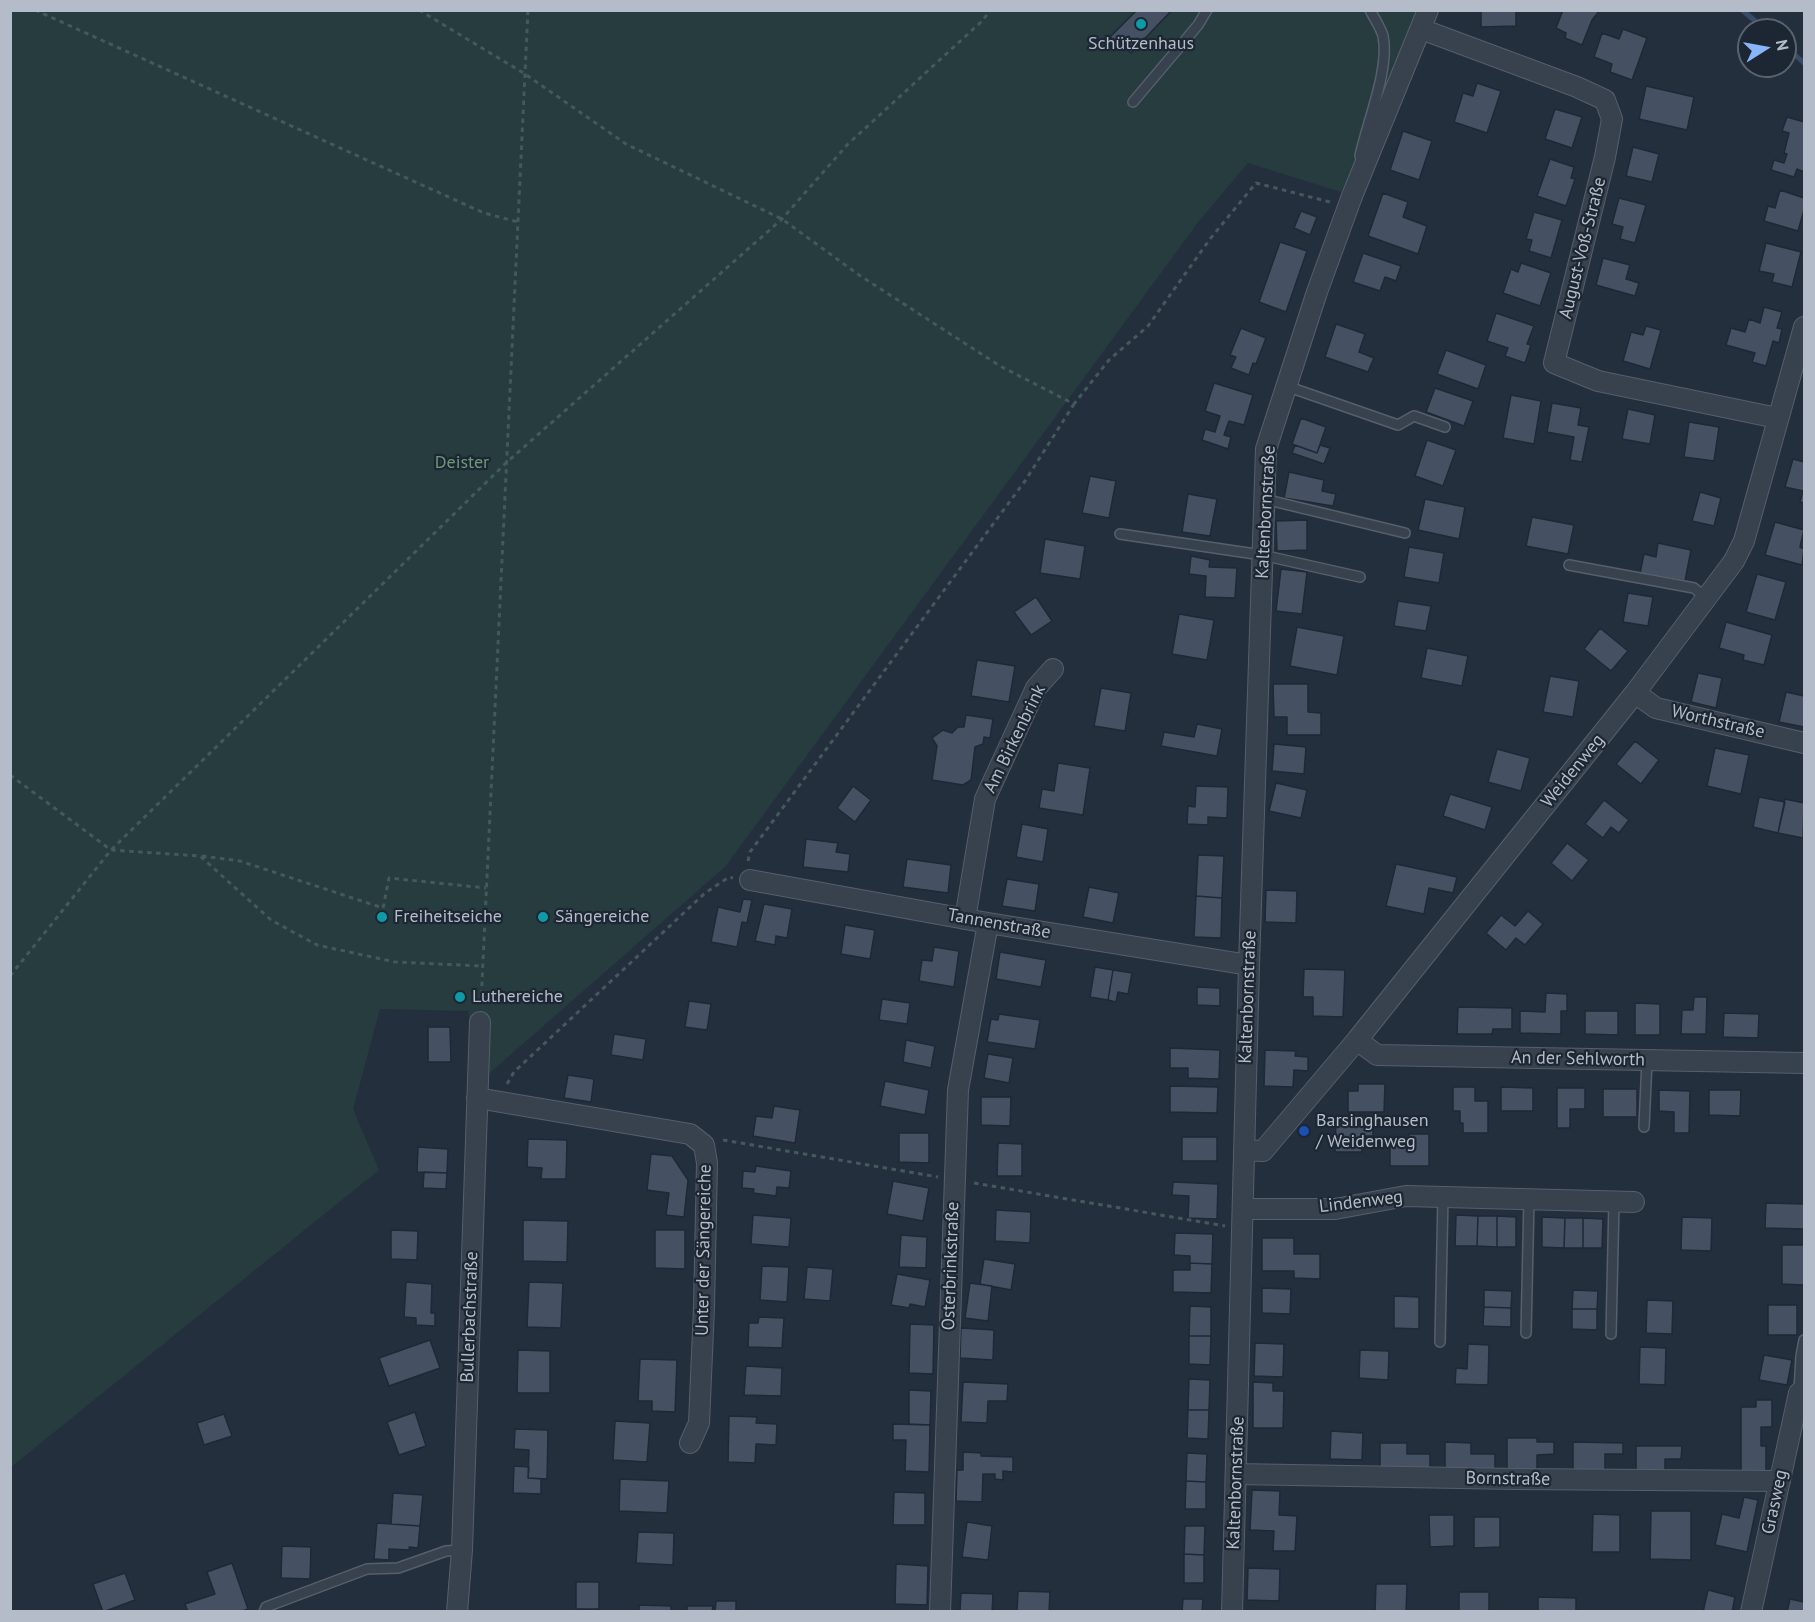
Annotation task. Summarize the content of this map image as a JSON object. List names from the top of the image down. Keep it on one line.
{"streets":{"street":["August-Voß-Straße","Kaltenbornstraße","Worthstraße","Am Birkenbrink","Weidenweg","Tannenstraße","An der Sehlworth","Lindenweg","Unter der Sängereiche","Osterbrinkstraße","Bullerbachstraße","Bornstraße","Grasweg"]},"crossings":[["August-Voß-Straße","Kaltenbornstraße"],["August-Voß-Straße","Weidenweg"],["Kaltenbornstraße","Weidenweg"],["Kaltenbornstraße","Tannenstraße"],["Kaltenbornstraße","Lindenweg"],["Kaltenbornstraße","Bornstraße"],["Worthstraße","Weidenweg"],["Am Birkenbrink","Tannenstraße"],["Weidenweg","An der Sehlworth"],["Tannenstraße","Osterbrinkstraße"],["Unter der Sängereiche","Bullerbachstraße"],["Bornstraße","Grasweg"]],"parks":["Deister"],"places":["Schützenhaus","Freiheitseiche","Sängereiche","Luthereiche","Barsinghausen / Weidenweg"],"north":"right"}
